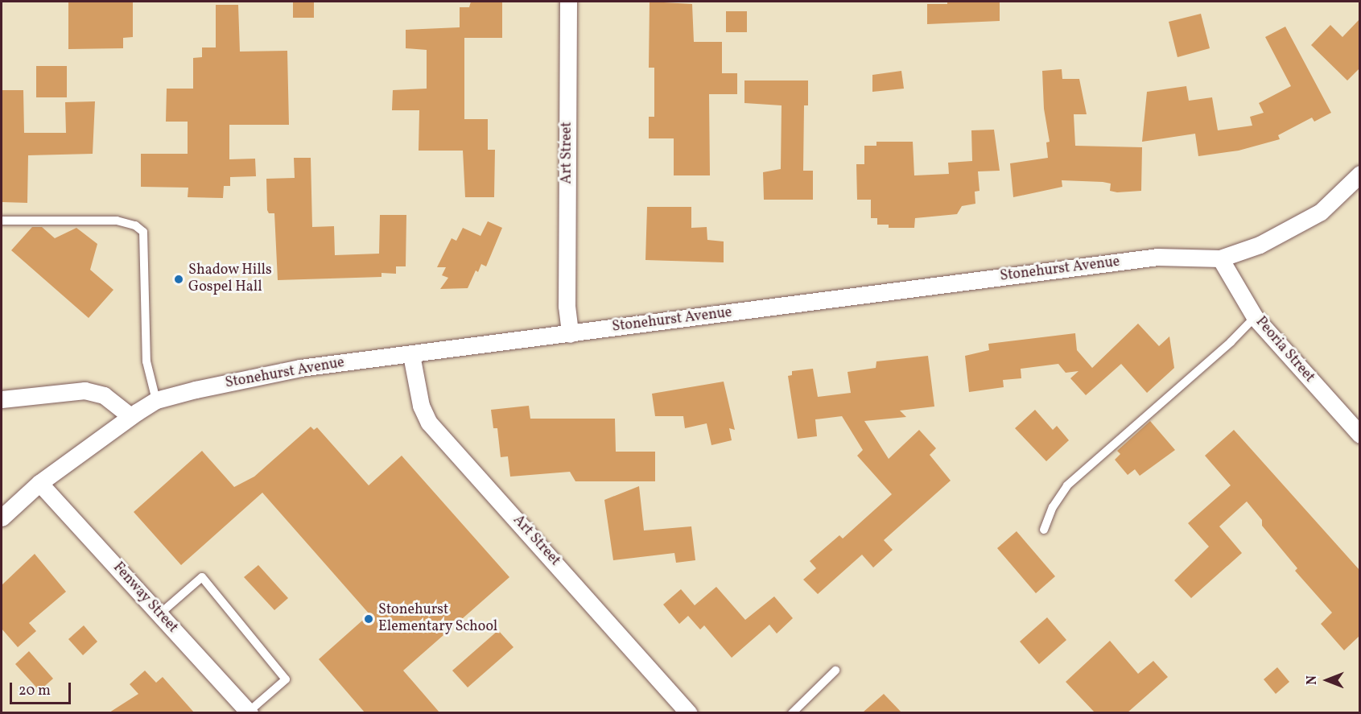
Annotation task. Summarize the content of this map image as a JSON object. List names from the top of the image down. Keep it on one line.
{"streets":{"street":["Art Street","Stonehurst Avenue","Peoria Street","Fenway Street"]},"crossings":[["Art Street","Stonehurst Avenue"],["Stonehurst Avenue","Peoria Street"],["Stonehurst Avenue","Fenway Street"]],"places":["Shadow Hills Gospel Hall","Stonehurst Elementary School"],"scale_bar":"20 m","north":"left"}
